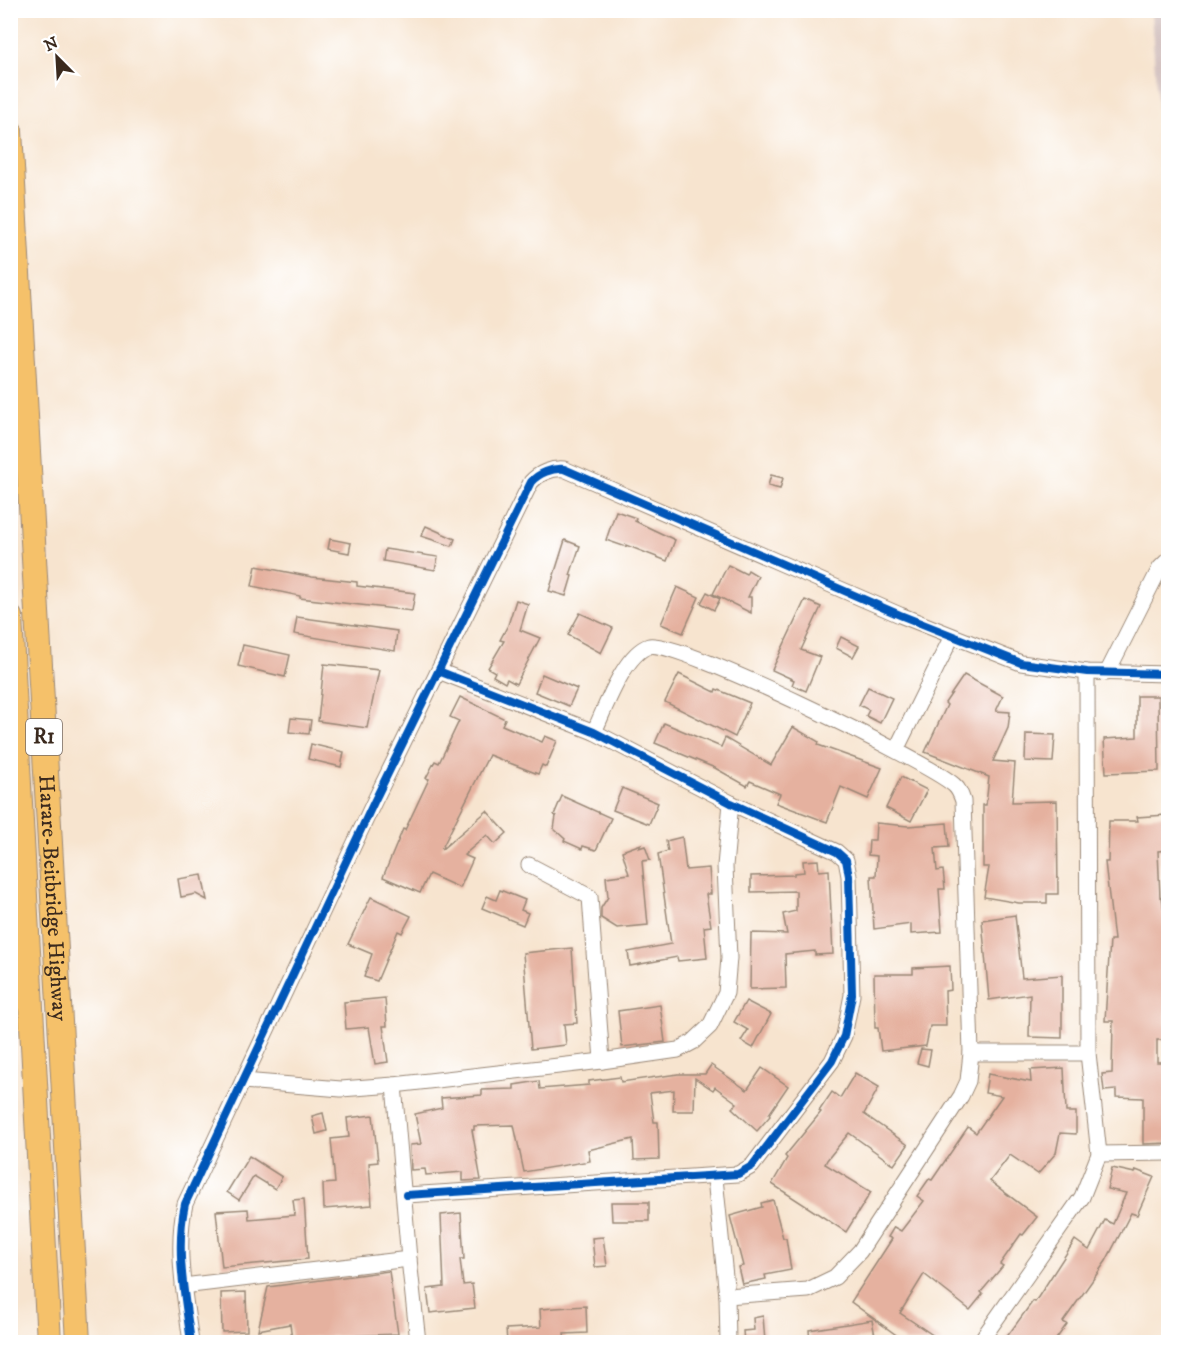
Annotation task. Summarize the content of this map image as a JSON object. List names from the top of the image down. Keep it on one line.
{"streets":{"highway":["R1","Harare-Beitbridge Highway"]},"north":"top left"}
